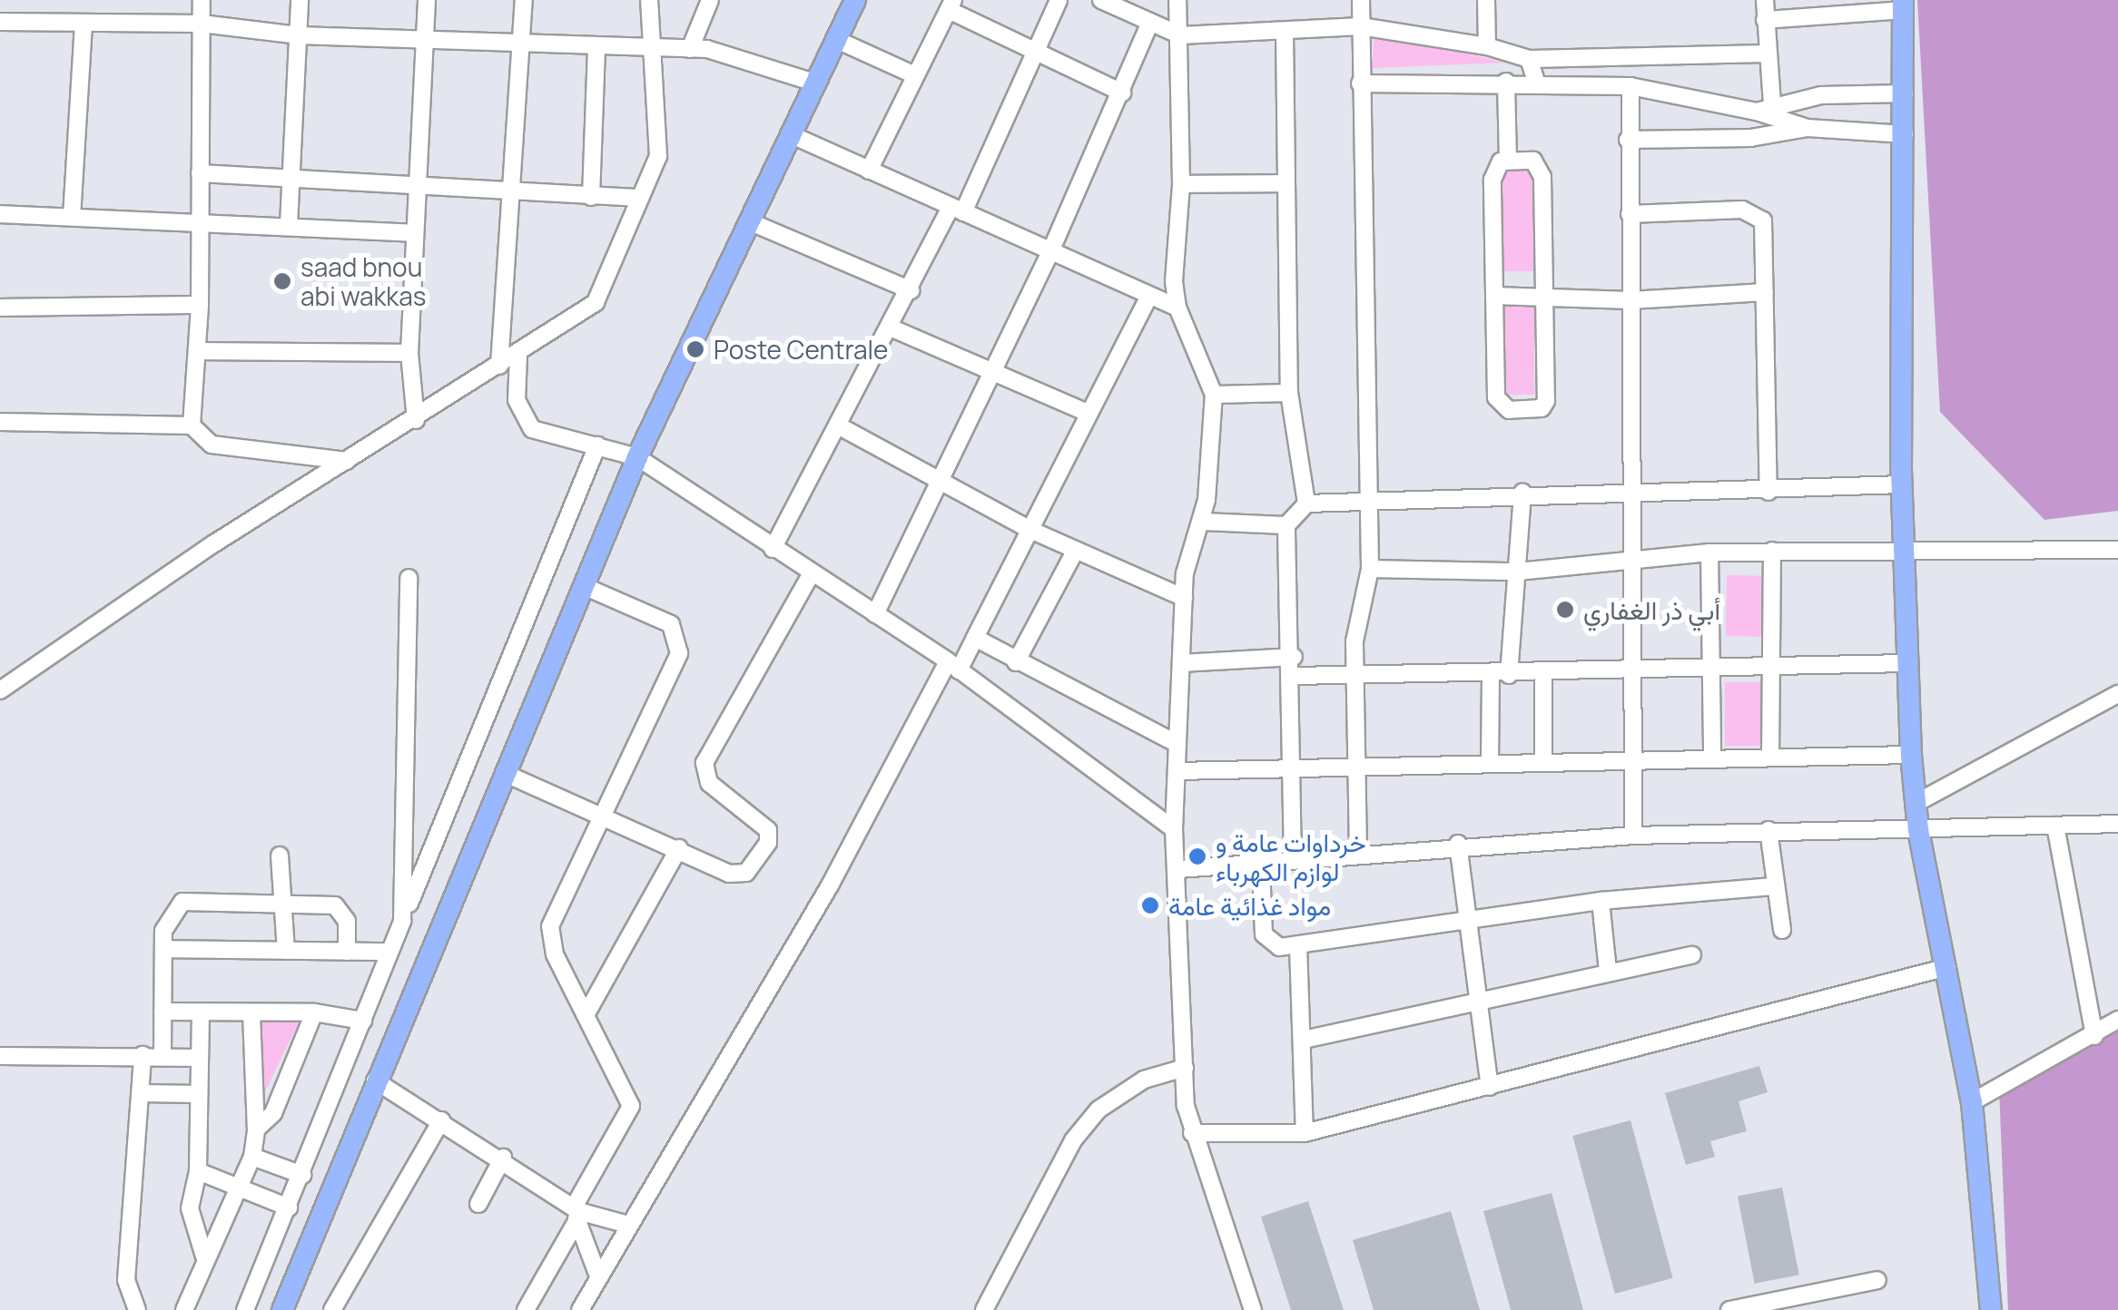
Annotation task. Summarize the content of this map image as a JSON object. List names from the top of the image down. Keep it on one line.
{"places":["saad bnou abi wakkas","Poste Centrale","أبي ذر الغفاري","خرداوات عامة و لوازم الكهرباء","مواد غذائية عامة"]}
